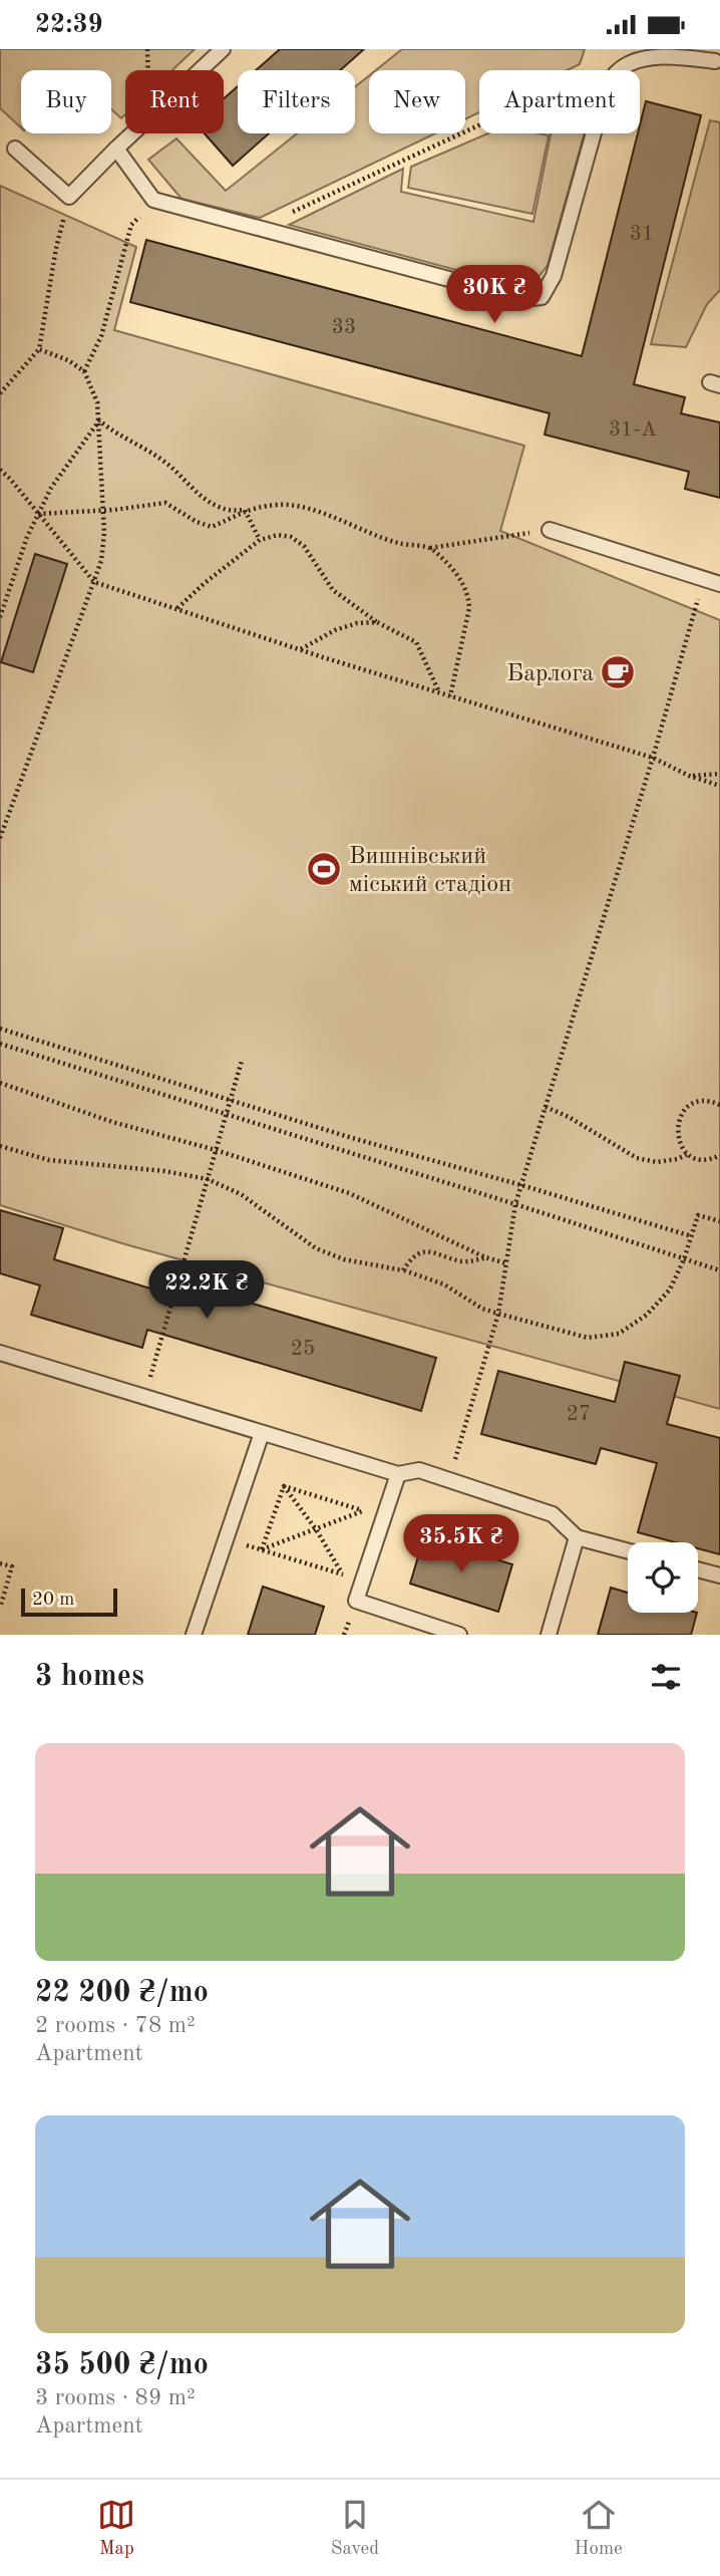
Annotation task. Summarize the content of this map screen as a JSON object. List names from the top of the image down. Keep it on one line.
{"places":{"cafe":["Барлога"],"sports":["Вишнівський міський стадіон"]},"house_numbers":["31","33","31-А","25","27"],"scale_bar":"20 m","page":{"status":"22:39","chip":["Buy","Rent","Filters","New","Apartment"],"price":["30K ₴","22.2K ₴","35.5K ₴"],"scale":"20 m","heading":"3 homes","list":[{"name":"22 200 ₴/mo","note":"2 rooms · 78 m² · Apartment"},{"name":"35 500 ₴/mo","note":"3 rooms · 89 m² · Apartment"}],"tabs":["Map","Saved","Home"]}}
